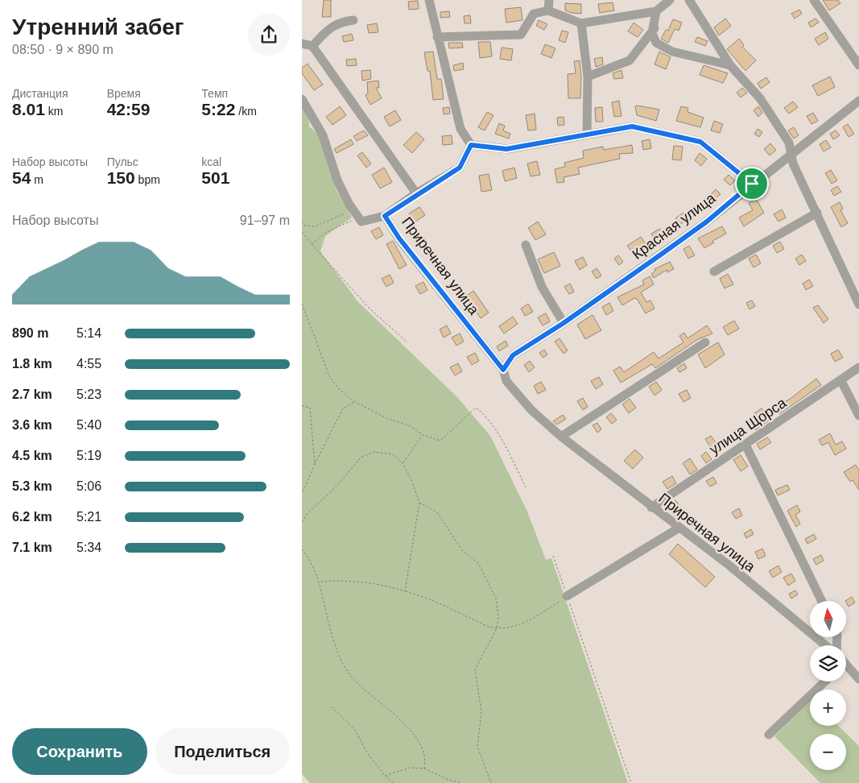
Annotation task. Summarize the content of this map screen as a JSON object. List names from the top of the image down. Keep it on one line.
{"streets":{"street":["Красная улица","Приречная улица","улица Щорса"]},"crossings":[["Красная улица","Приречная улица"],["Приречная улица","улица Щорса"]],"north":"top","page":{"heading":["Утренний забег","08:50 · 9 × 890 m"],"stats":[["Дистанция","8.01 km"],["Время","42:59"],["Темп","5:22 /km"],["Набор высоты","54 m"],["Пульс","150 bpm"],["kcal","501"]],"chart":["Набор высоты","91–97 m"],"list":[{"name":"890 m","note":"5:14"},{"name":"1.8 km","note":"4:55"},{"name":"2.7 km","note":"5:23"},{"name":"3.6 km","note":"5:40"},{"name":"4.5 km","note":"5:19"},{"name":"5.3 km","note":"5:06"},{"name":"6.2 km","note":"5:21"},{"name":"7.1 km","note":"5:34"}],"map_buttons":["+","−"],"buttons":["Сохранить","Поделиться"]}}
